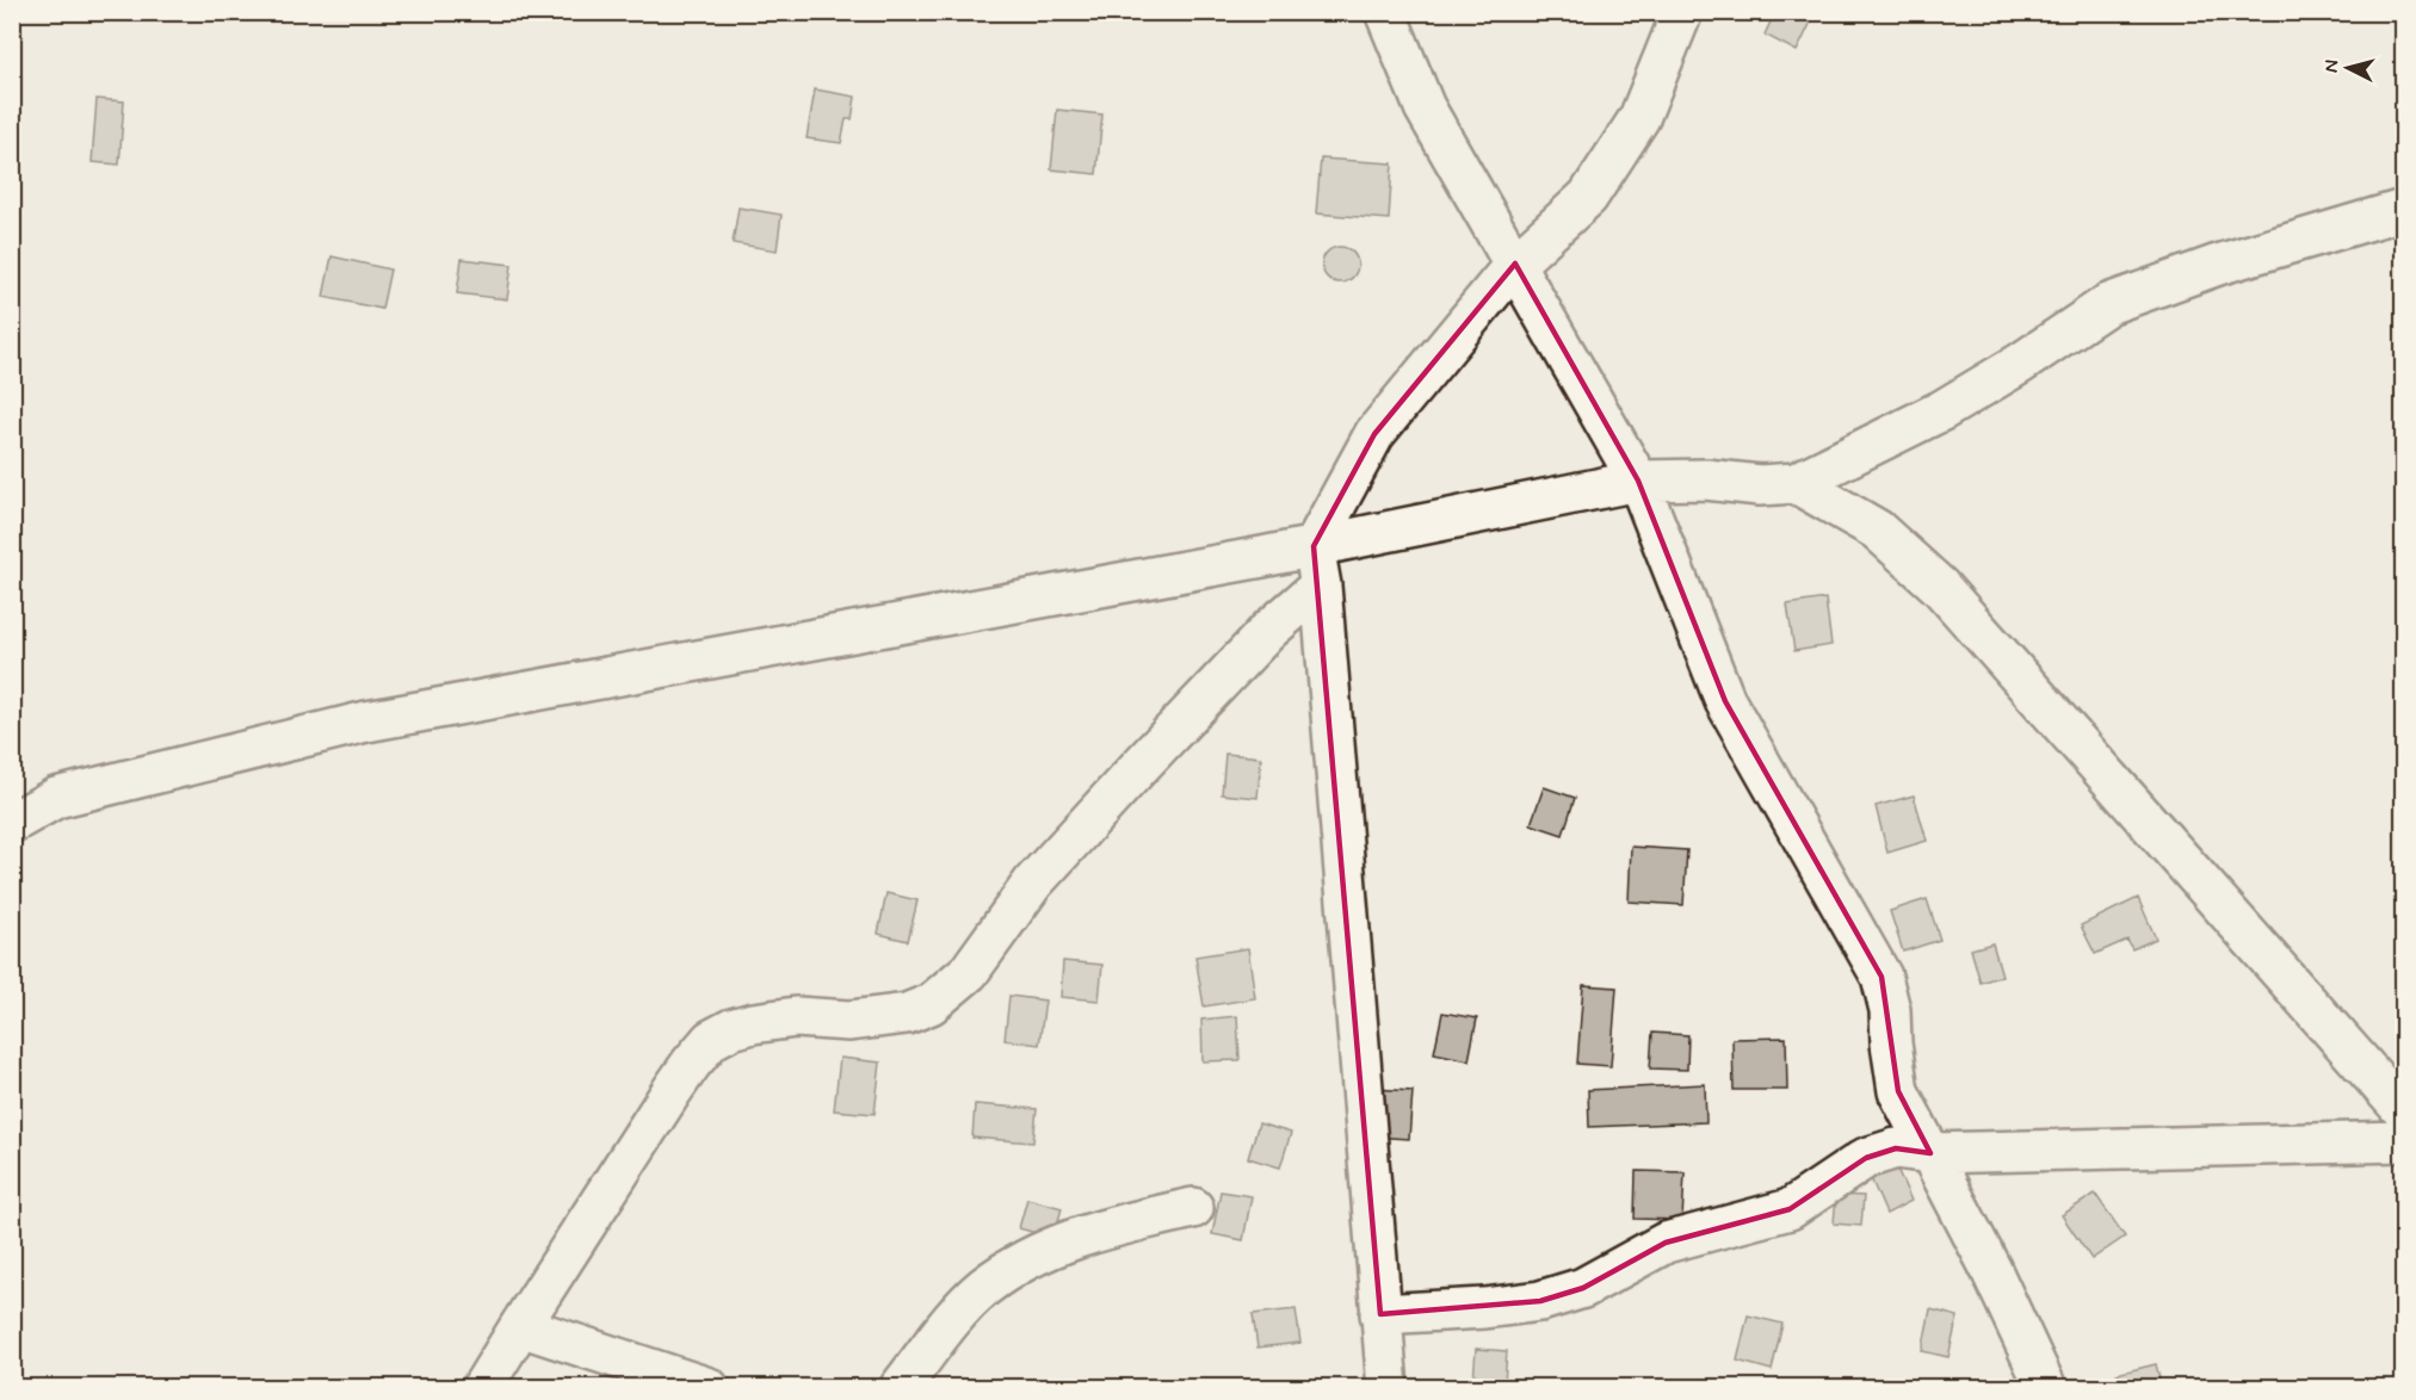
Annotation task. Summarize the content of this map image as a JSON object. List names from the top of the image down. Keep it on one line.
{"north":"left"}
